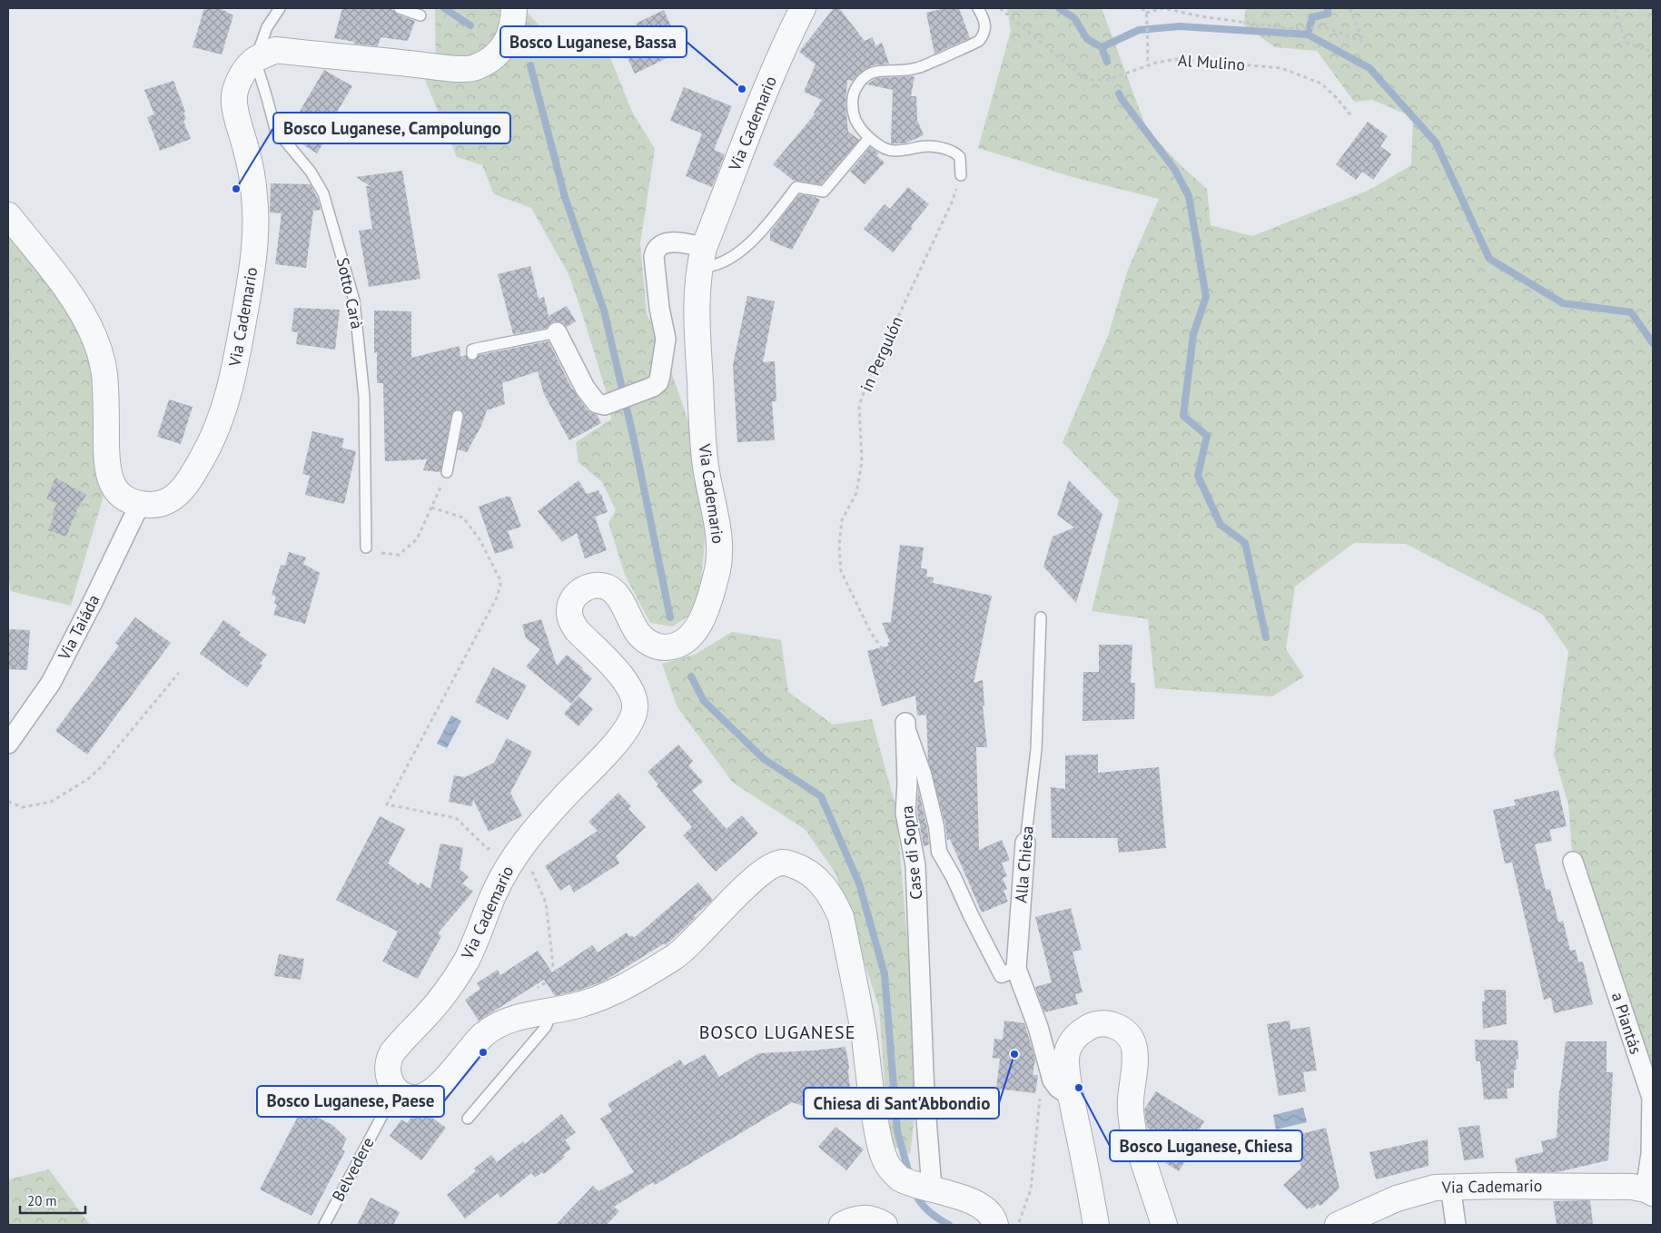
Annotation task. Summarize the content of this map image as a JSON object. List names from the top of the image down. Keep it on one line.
{"streets":{"street":["Via Cademario","Via Taiáda","Case di Sopra","Alla Chiesa","a Piantás"],"lane":["Sotto Carà","Belvedere"],"path":["Al Mulino","in Pergulón"]},"crossings":[["Via Cademario","Sotto Carà"],["Via Cademario","Via Taiáda"],["Via Cademario","a Piantás"],["Via Cademario","Belvedere"],["Case di Sopra","Alla Chiesa"]],"districts":["BOSCO LUGANESE"],"places":["Bosco Luganese, Bassa","Bosco Luganese, Campolungo","Bosco Luganese, Paese","Chiesa di Sant'Abbondio","Bosco Luganese, Chiesa"],"scale_bar":"20 m"}
